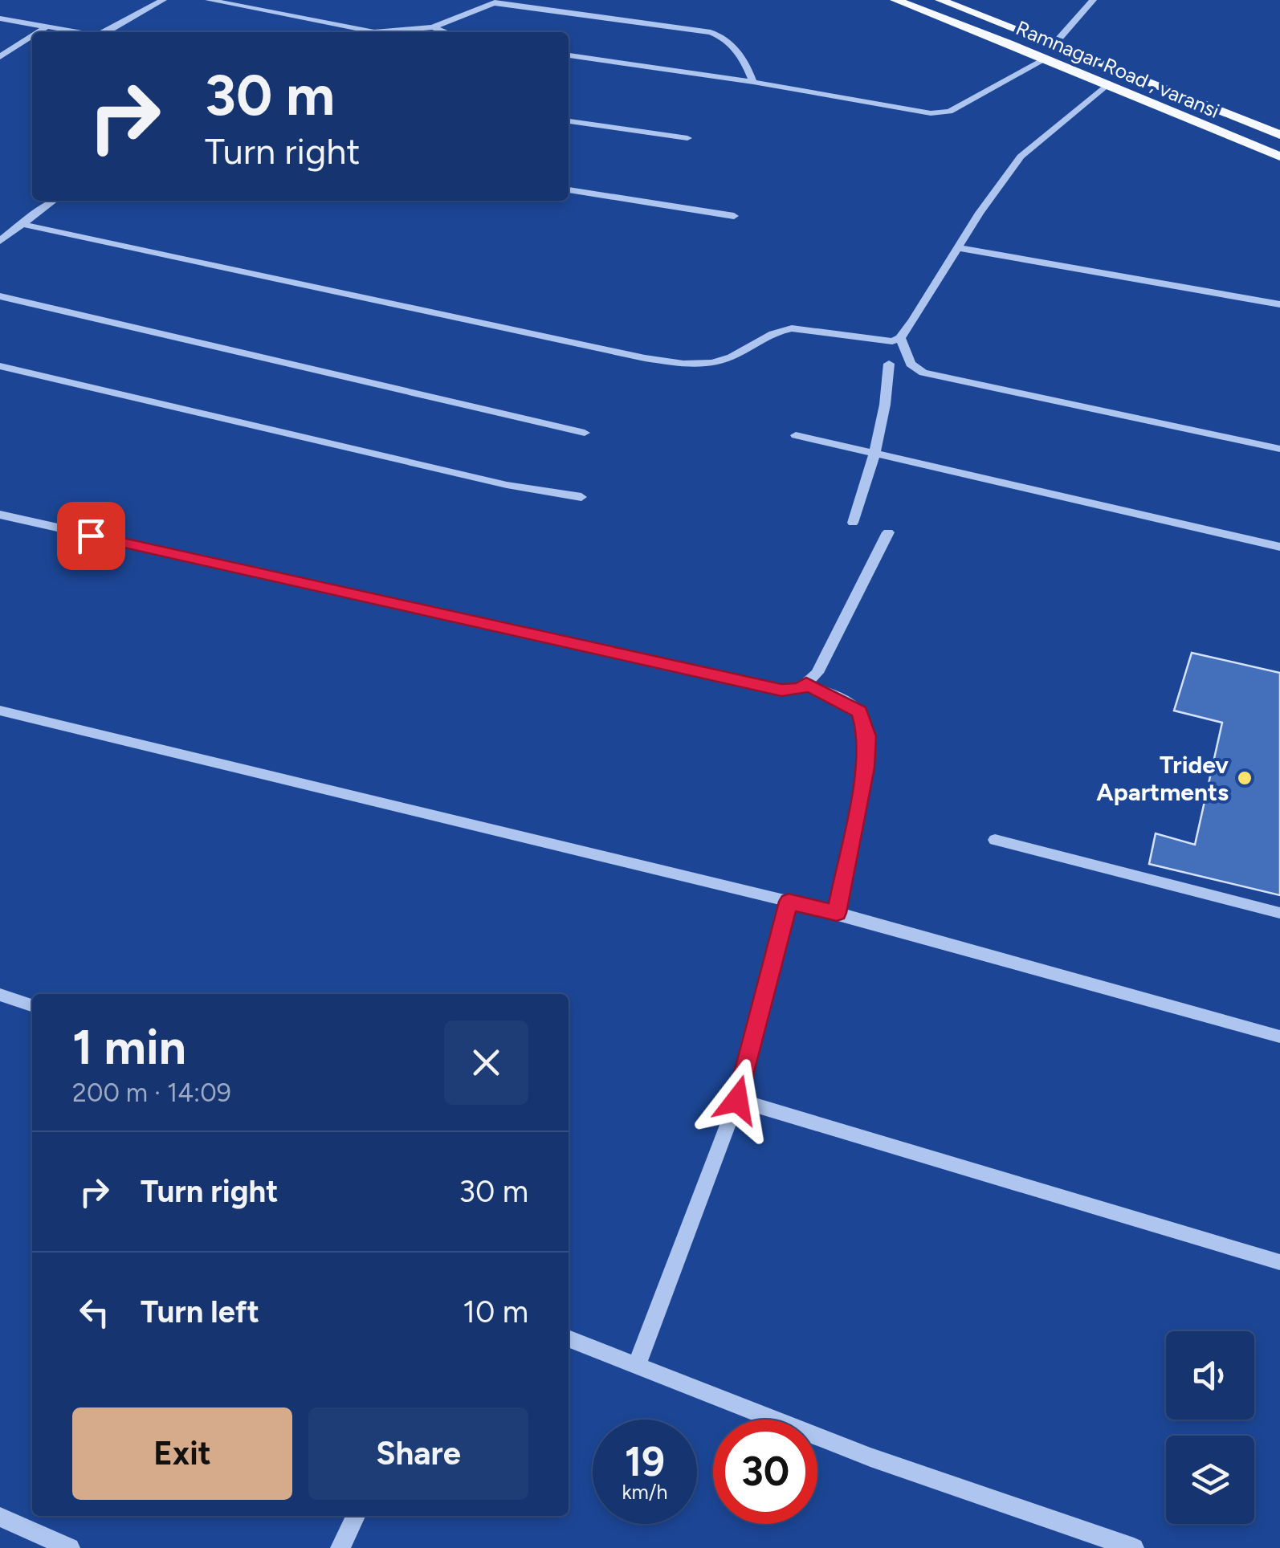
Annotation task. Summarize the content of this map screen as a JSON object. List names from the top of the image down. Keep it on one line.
{"streets":{"main road":["Ramnagar Road , varansi"]},"places":["Tridev Apartments"],"page":{"turn":["30 m","Turn right"],"heading":["1 min","200 m · 14:09"],"list":[{"name":"Turn right","value":"30 m"},{"name":"Turn left","value":"10 m"}],"buttons":["Exit","Share"],"speed":"19 km/h","limit":"30"}}
